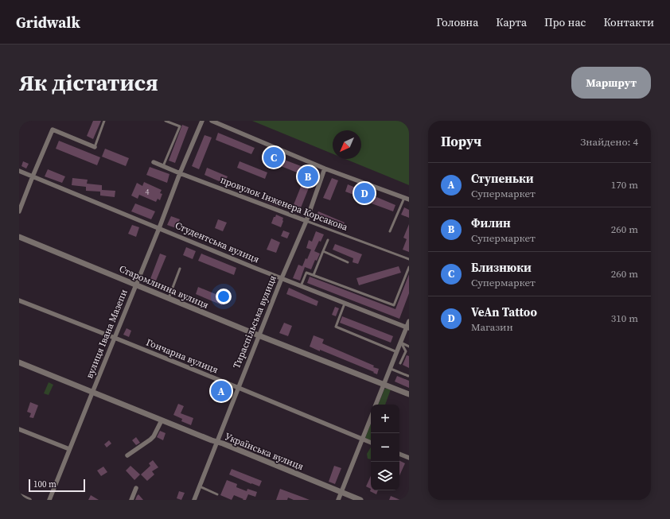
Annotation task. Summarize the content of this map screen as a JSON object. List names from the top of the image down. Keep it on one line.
{"streets":{"street":["провулок Інженера Корсакова","Студентська вулиця","Старомлинна вулиця","Тираспільська вулиця","вулиця Івана Мазепи","Гончарна вулиця","Українська вулиця"]},"crossings":[["провулок Інженера Корсакова","Тираспільська вулиця"],["провулок Інженера Корсакова","вулиця Івана Мазепи"],["Студентська вулиця","Тираспільська вулиця"],["Студентська вулиця","вулиця Івана Мазепи"],["Старомлинна вулиця","Тираспільська вулиця"],["Старомлинна вулиця","вулиця Івана Мазепи"],["Тираспільська вулиця","Гончарна вулиця"],["Тираспільська вулиця","Українська вулиця"],["вулиця Івана Мазепи","Гончарна вулиця"],["вулиця Івана Мазепи","Українська вулиця"]],"house_numbers":["4"],"scale_bar":"100 m","north":"bottom left","page":{"header":"Gridwalk","nav":["Головна","Карта","Про нас","Контакти"],"buttons":"Маршрут","title":"Як дістатися","heading":["Поруч","Знайдено: 4"],"pins":["C","B","D","A"],"list":[{"mark":"A","name":"Ступеньки","note":"Супермаркет","value":"170 m"},{"mark":"B","name":"Филин","note":"Супермаркет","value":"260 m"},{"mark":"C","name":"Близнюки","note":"Супермаркет","value":"260 m"},{"mark":"D","name":"VeAn Tattoo","note":"Магазин","value":"310 m"}],"map_buttons":["+","−"],"scale":"100 m"}}
